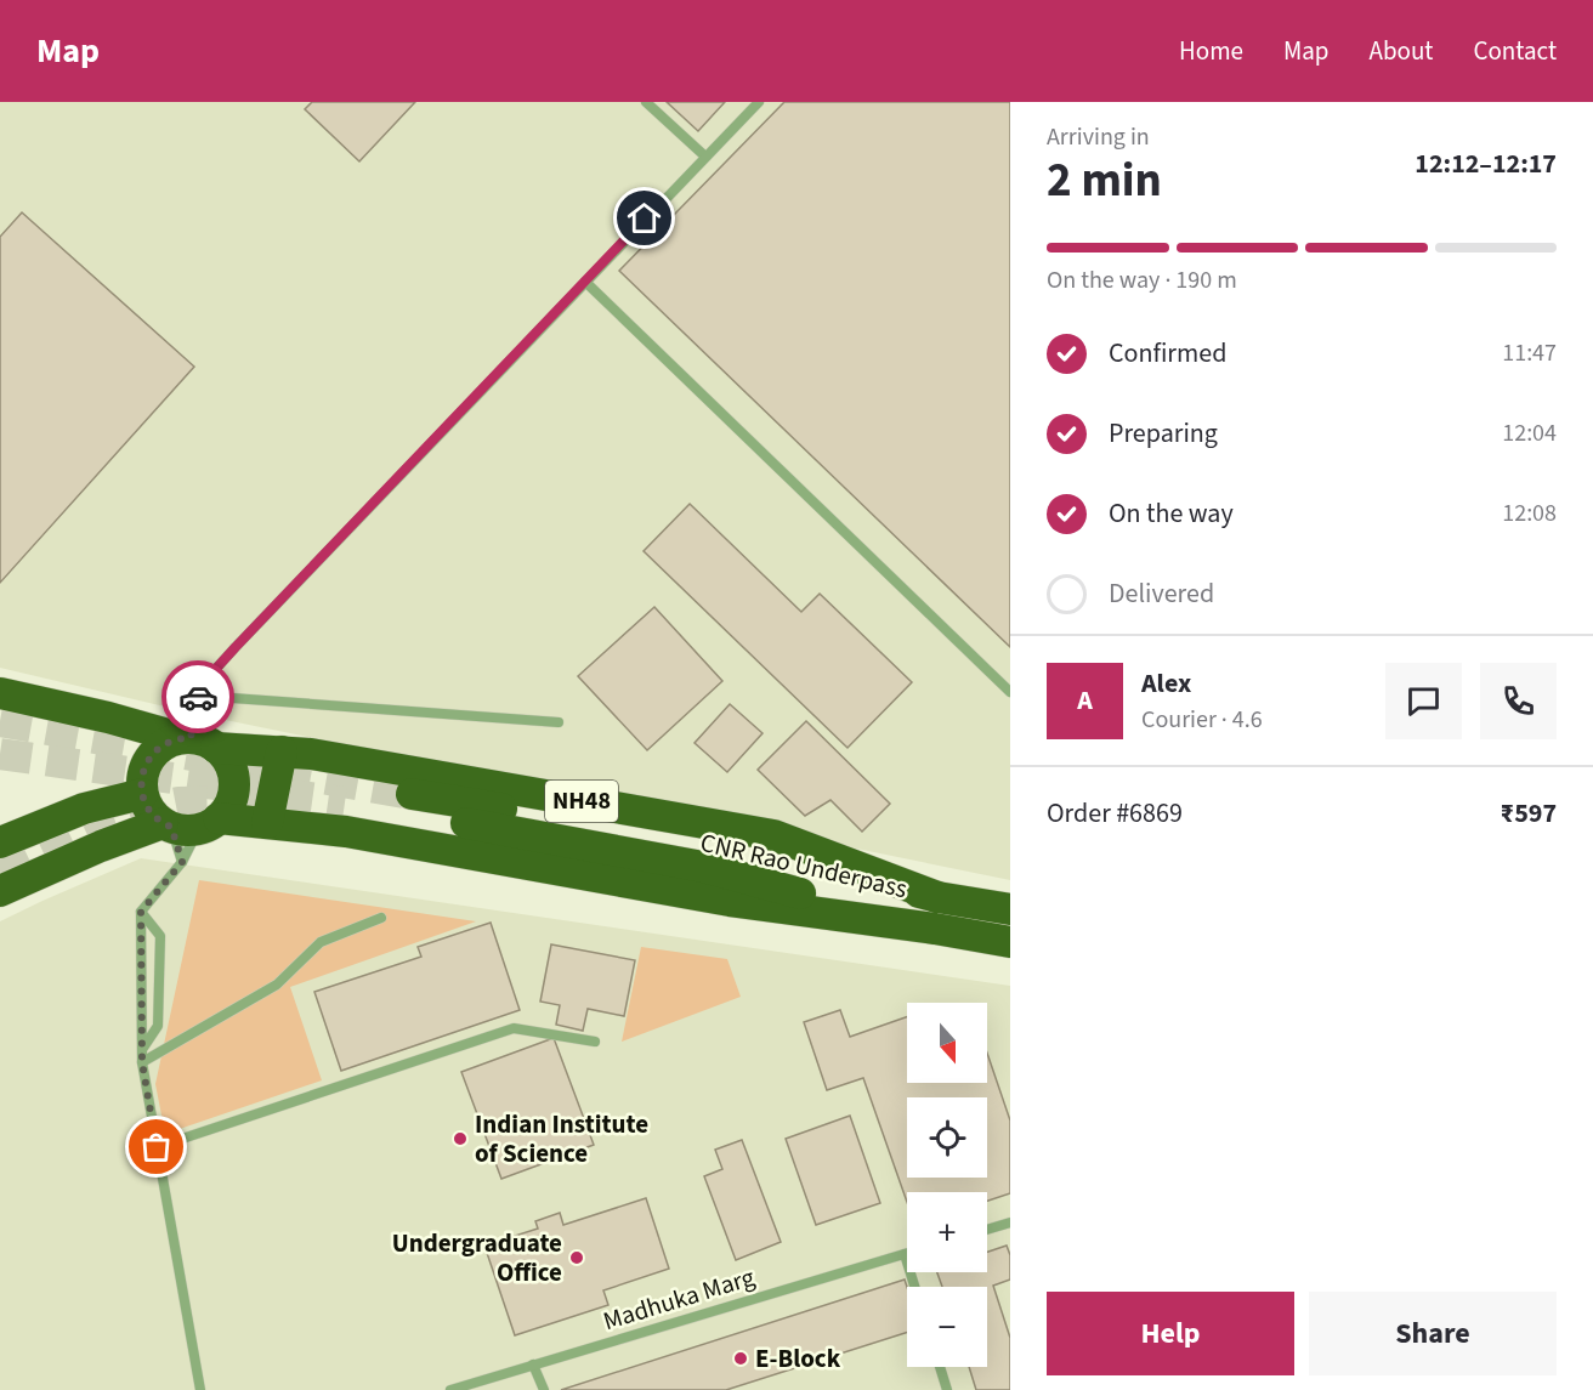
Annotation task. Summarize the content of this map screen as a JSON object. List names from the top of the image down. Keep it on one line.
{"streets":{"highway":["NH48","CNR Rao Underpass"],"lane":["Madhuka Marg"]},"crossings":[["NH48","CNR Rao Underpass"]],"places":["Indian Institute of Science","Undergraduate Office","E-Block"],"north":"bottom","page":{"header":"Map","nav":["Home","Map","About","Contact"],"heading":["2 min","Arriving in","12:12–12:17"],"panel":["Alex","Courier · 4.6","Order #6869","₹597"],"bar":"On the way · 190 m","list":[["Confirmed","11:47"],["Preparing","12:04"],["On the way","12:08"],"Delivered"],"round":"A","map_buttons":["+","−"],"buttons":["Help","Share"]}}
